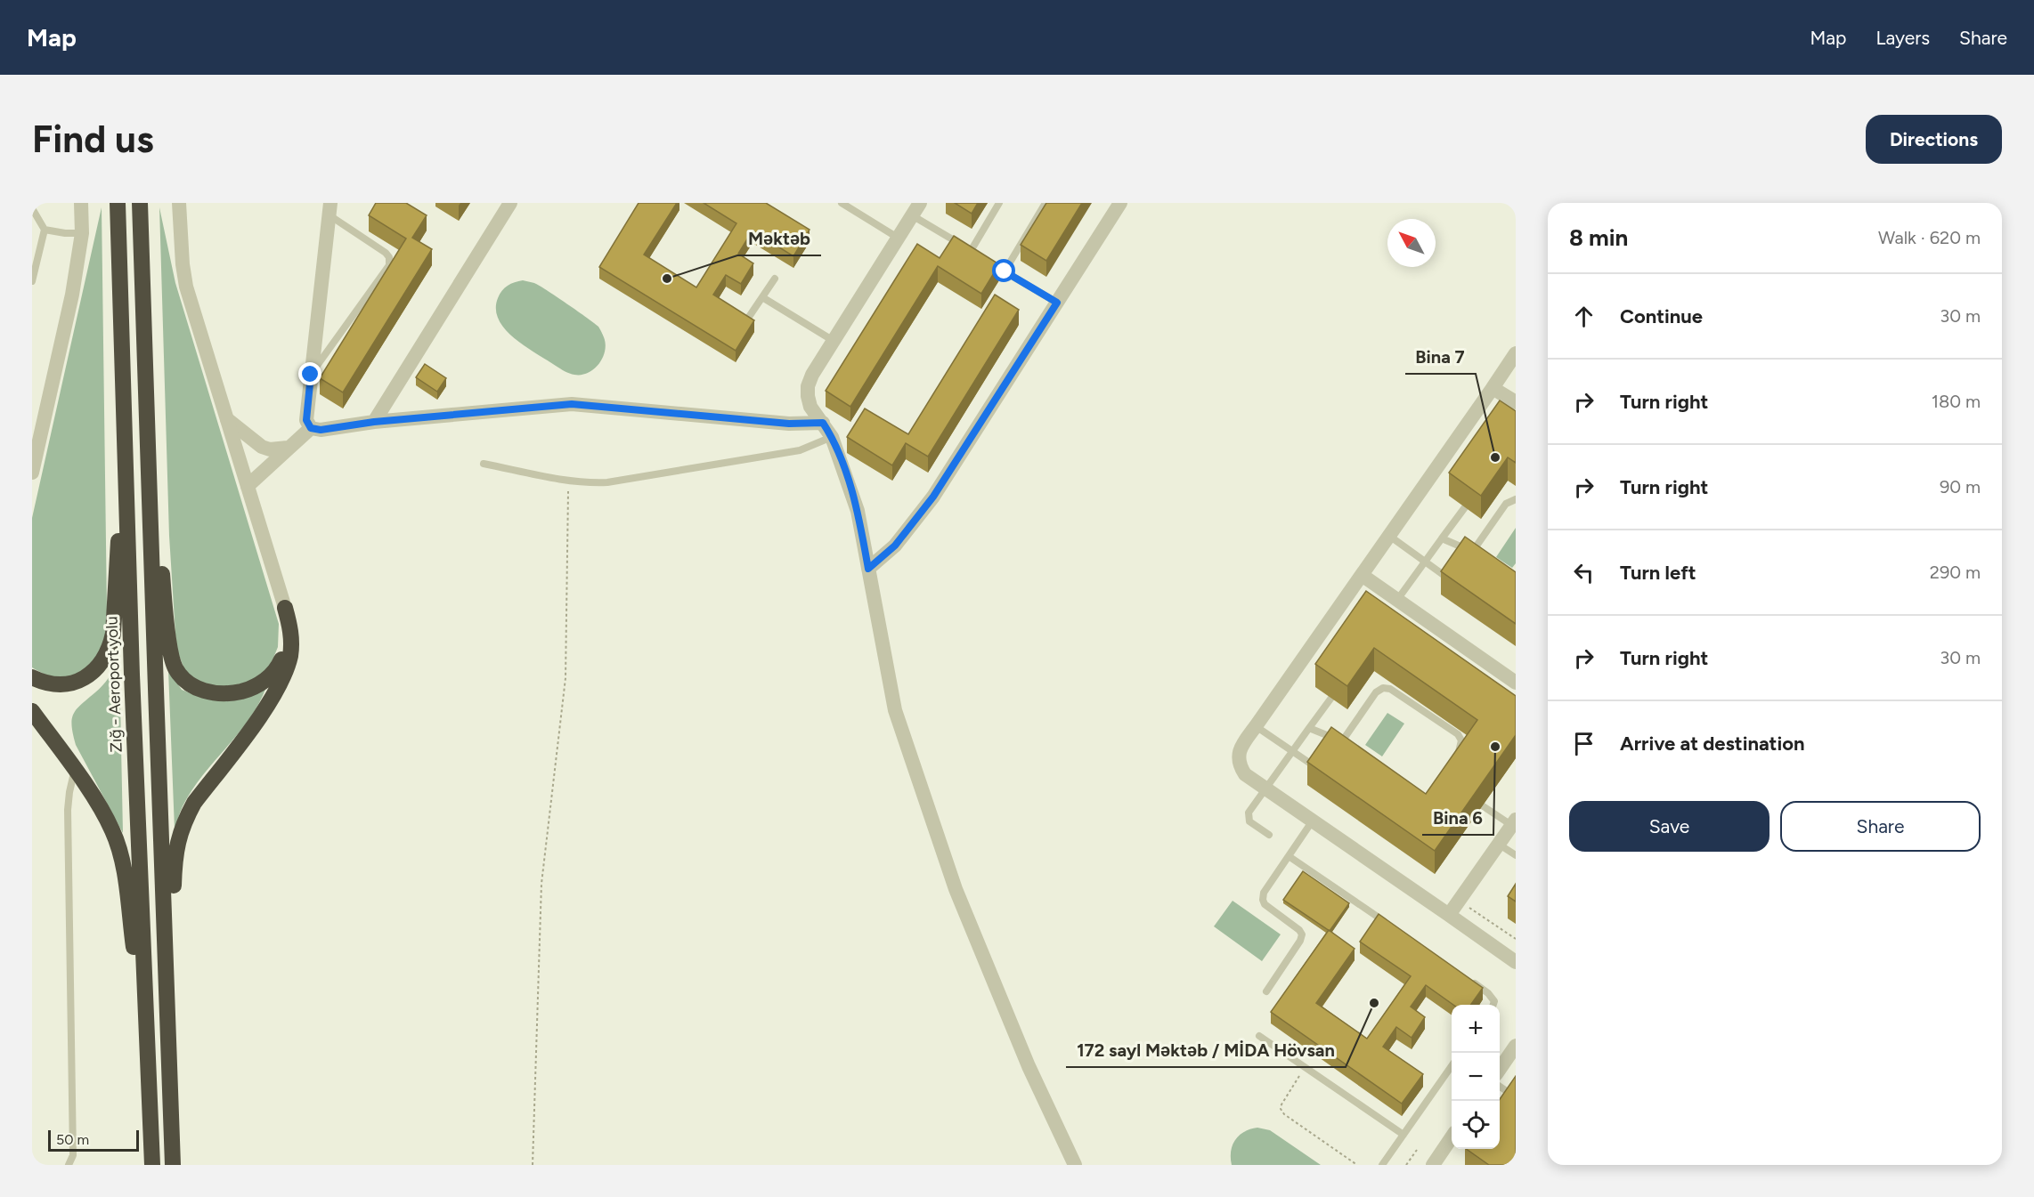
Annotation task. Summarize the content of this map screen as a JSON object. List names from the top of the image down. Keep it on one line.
{"streets":{"highway":["Zığ - Aeroport yolu"]},"places":["Məktəb","Bina 7","Bina 6","172 sayl Məktəb / MİDA Hövsan"],"scale_bar":"50 m","north":"top left","page":{"header":"Map","nav":["Map","Layers","Share"],"buttons":["Directions",["Save","Share"]],"title":"Find us","heading":["8 min","Walk · 620 m"],"list":[["Continue","30 m"],["Turn right","180 m"],["Turn right","90 m"],["Turn left","290 m"],["Turn right","30 m"],"Arrive at destination"],"map_buttons":["+","−"],"scale":"50 m"}}
